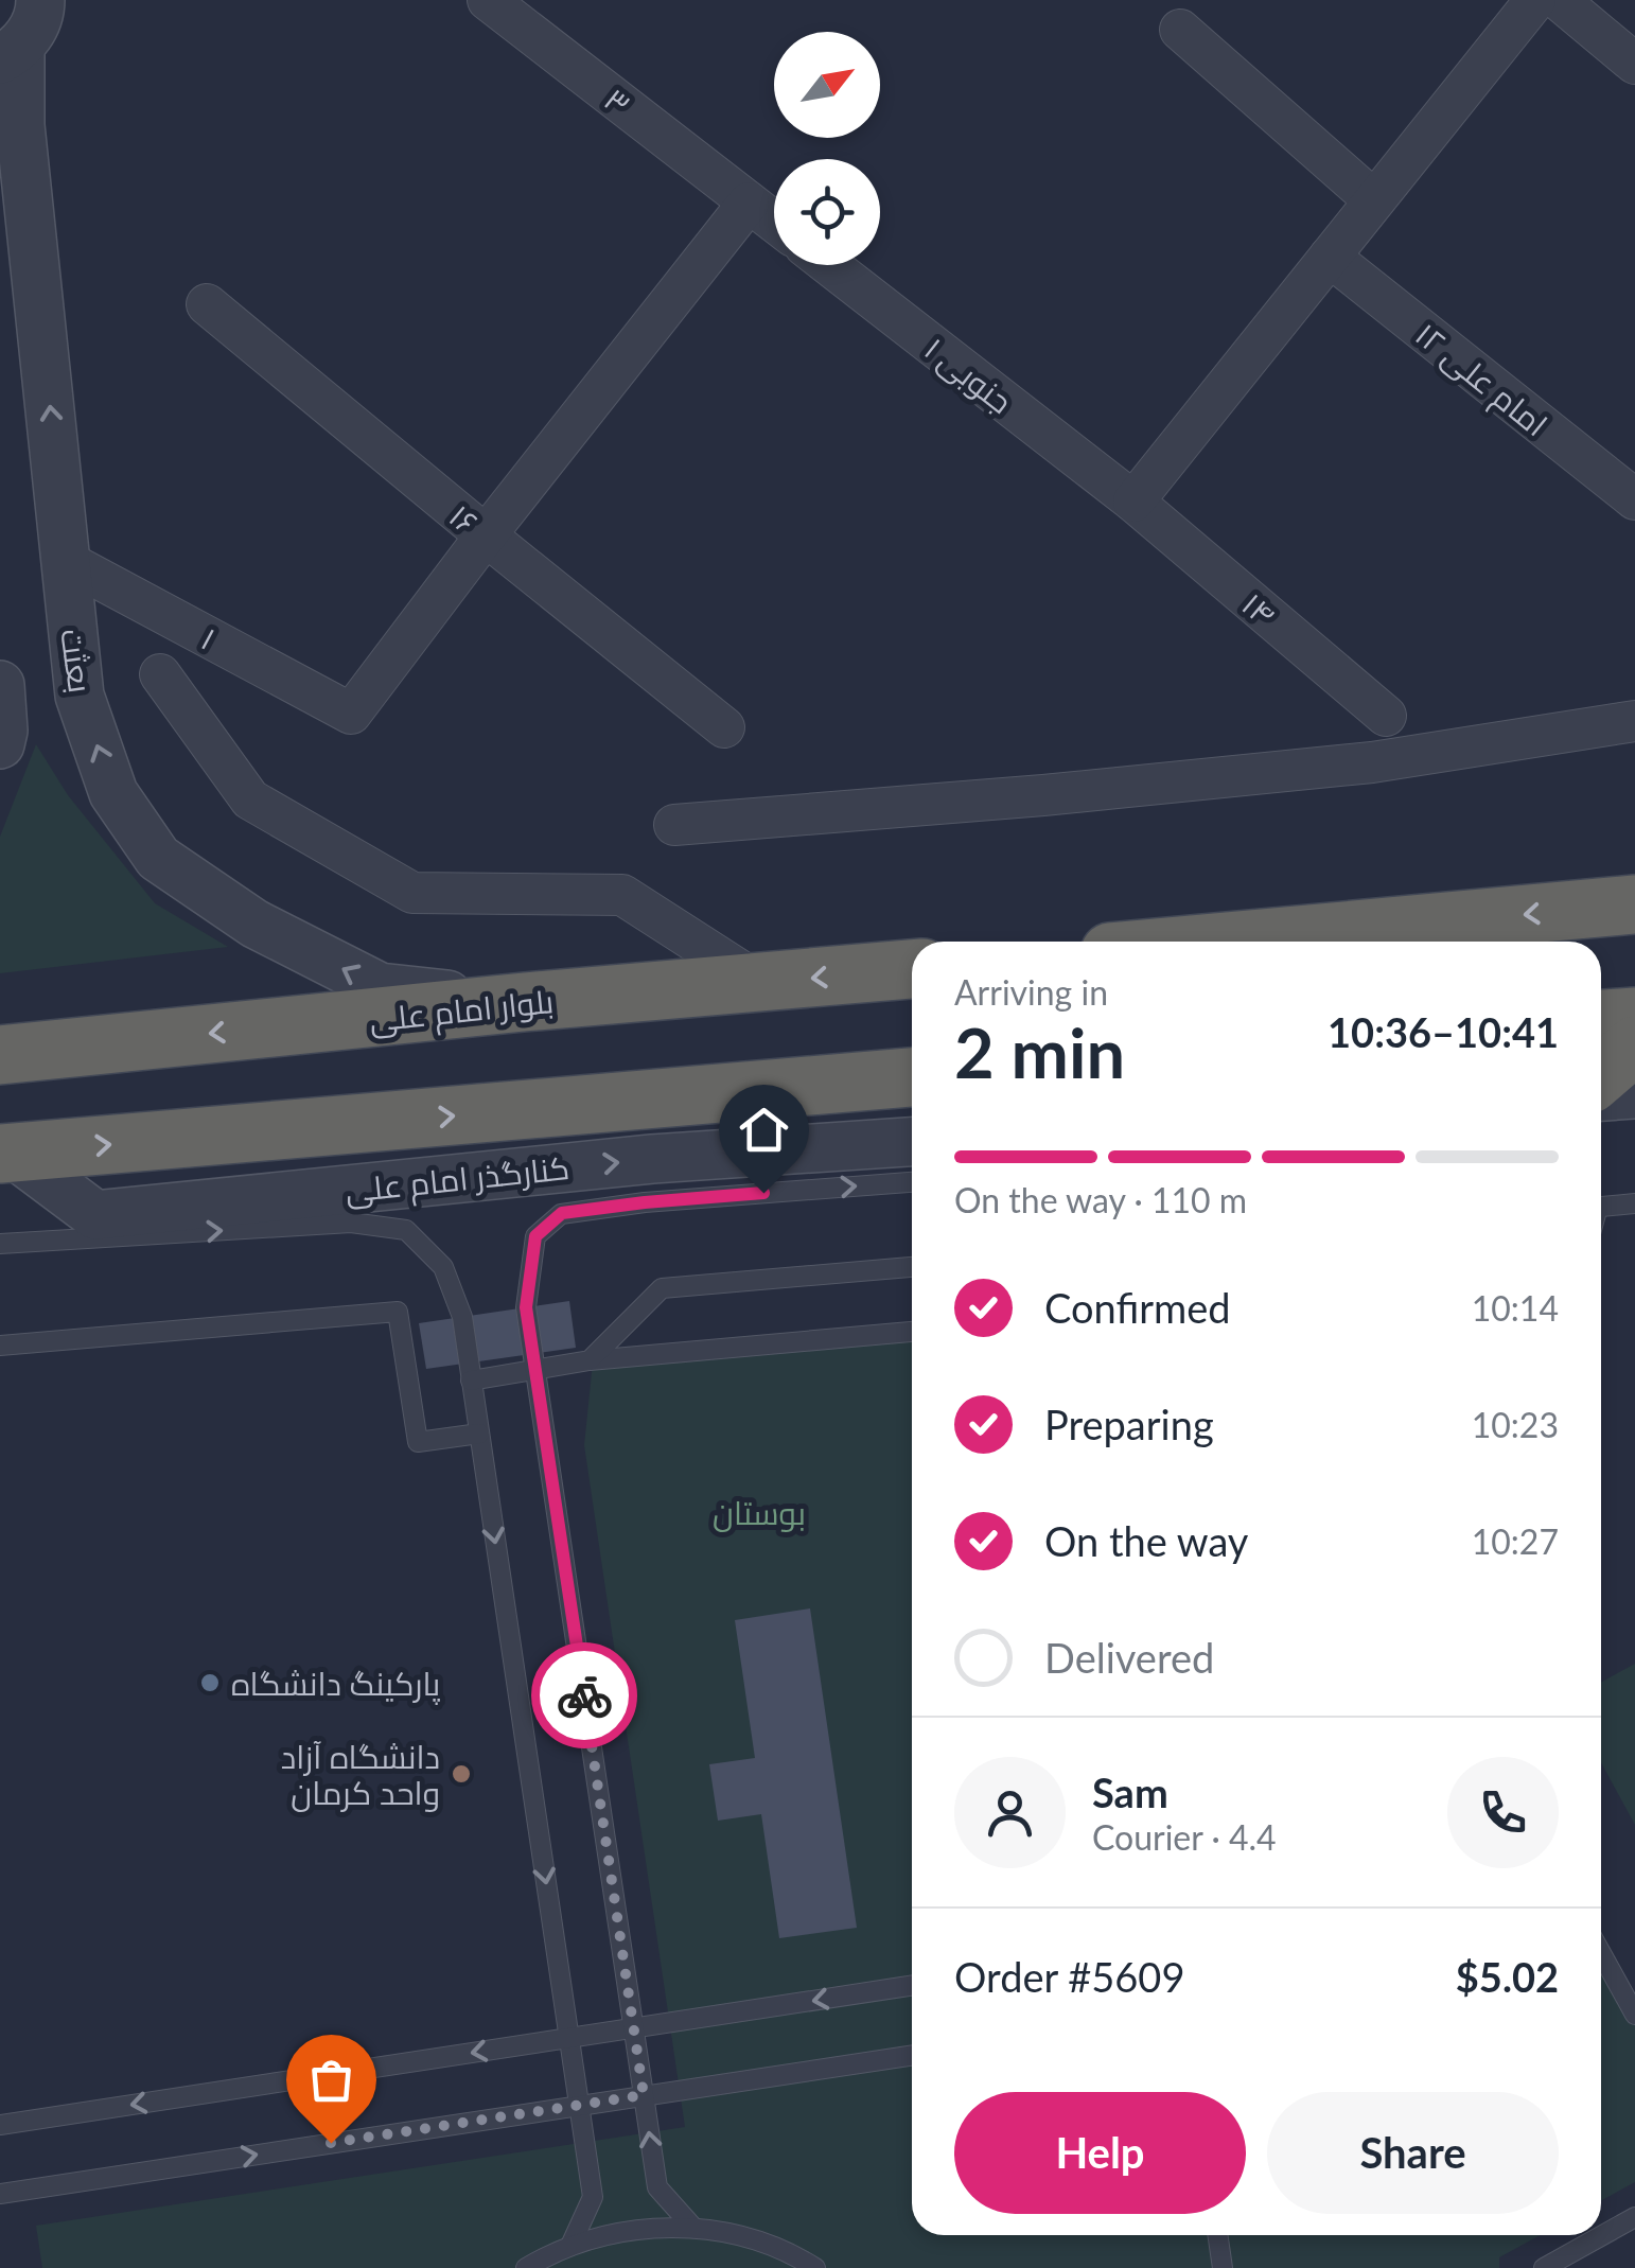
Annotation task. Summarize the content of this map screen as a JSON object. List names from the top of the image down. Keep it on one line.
{"streets":{"highway":["بلوار امام علی"],"street":["۳","۱ جنوبی","امام علی ۱۲","۱۶","۱۴","۱","بعثت","کنارگذر امام علی"]},"crossings":[["۱ جنوبی","۱۴"],["۱۶","۱"],["۱","بعثت"],["بعثت","بلوار امام علی"]],"one_way":["بعثت","کنارگذر امام علی"],"parks":["بوستان"],"places":["پارکینگ دانشگاه","دانشگاه آزاد واحد کرمان"],"north":"top right","page":{"heading":["2 min","Arriving in","10:36–10:41"],"panel":["Sam","Courier · 4.4","Order #5609","$5.02"],"bar":"On the way · 110 m","list":[["Confirmed","10:14"],["Preparing","10:23"],["On the way","10:27"],"Delivered"],"buttons":["Help","Share"]}}
